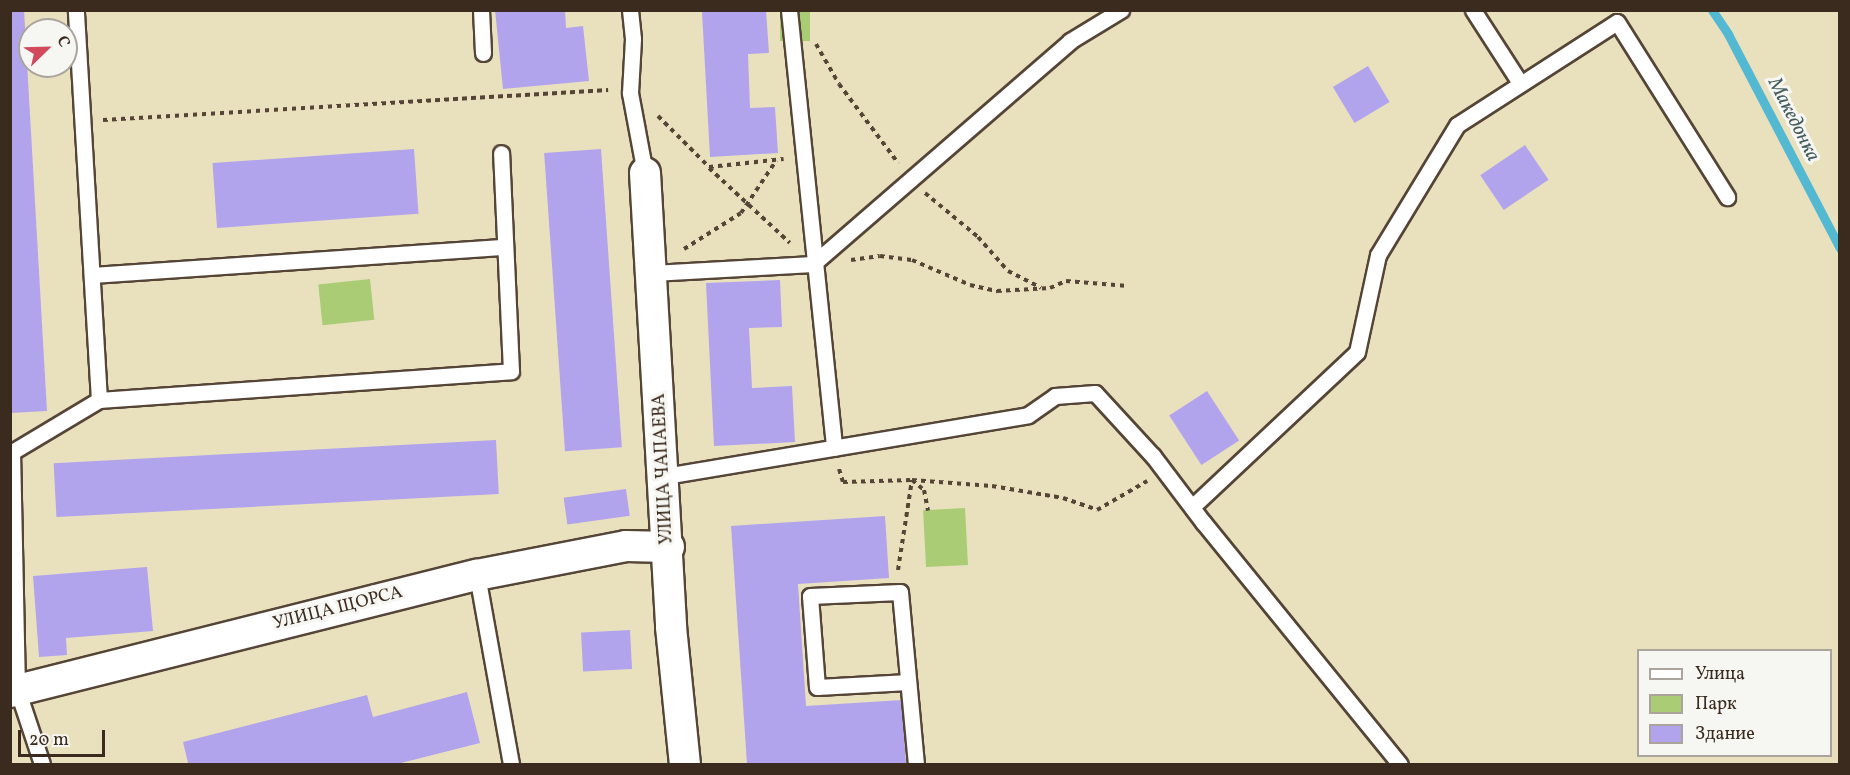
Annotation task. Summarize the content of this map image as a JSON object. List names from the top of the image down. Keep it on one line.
{"streets":{"street":["УЛИЦА ЧАПАЕВА","УЛИЦА ЩОРСА"]},"crossings":[["УЛИЦА ЧАПАЕВА","УЛИЦА ЩОРСА"]],"water":["Македонка"],"legend":["Улица","Парк","Здание"],"scale_bar":"20 m","north":"top right"}
